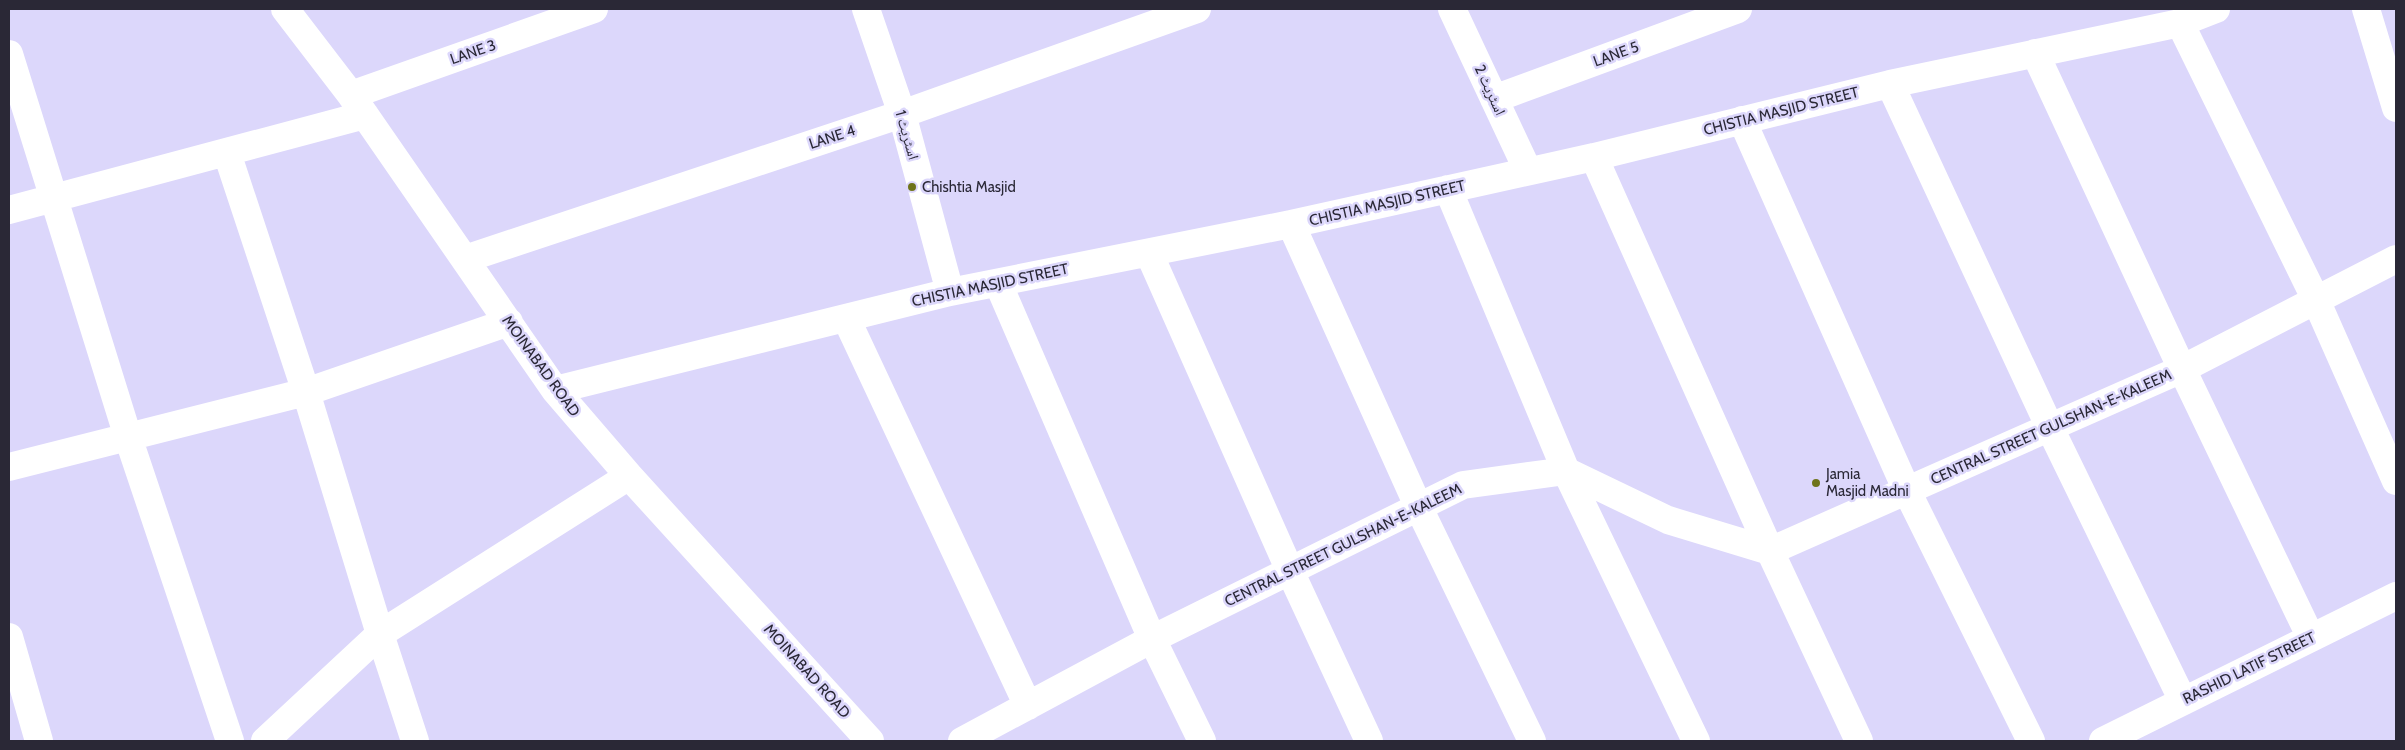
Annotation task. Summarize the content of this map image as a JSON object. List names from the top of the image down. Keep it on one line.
{"streets":{"street":["LANE 3","LANE 5","اسٹریٹ 2","CHISTIA MASJID STREET","اسٹریٹ 1","LANE 4","MOINABAD ROAD","CENTRAL STREET GULSHAN-E-KALEEM","RASHID LATIF STREET"]},"crossings":[["LANE 3","MOINABAD ROAD"],["LANE 5","اسٹریٹ 2"],["اسٹریٹ 2","CHISTIA MASJID STREET"],["CHISTIA MASJID STREET","اسٹریٹ 1"],["CHISTIA MASJID STREET","MOINABAD ROAD"],["اسٹریٹ 1","LANE 4"],["LANE 4","MOINABAD ROAD"]],"places":["Chishtia Masjid","Jamia Masjid Madni"]}
